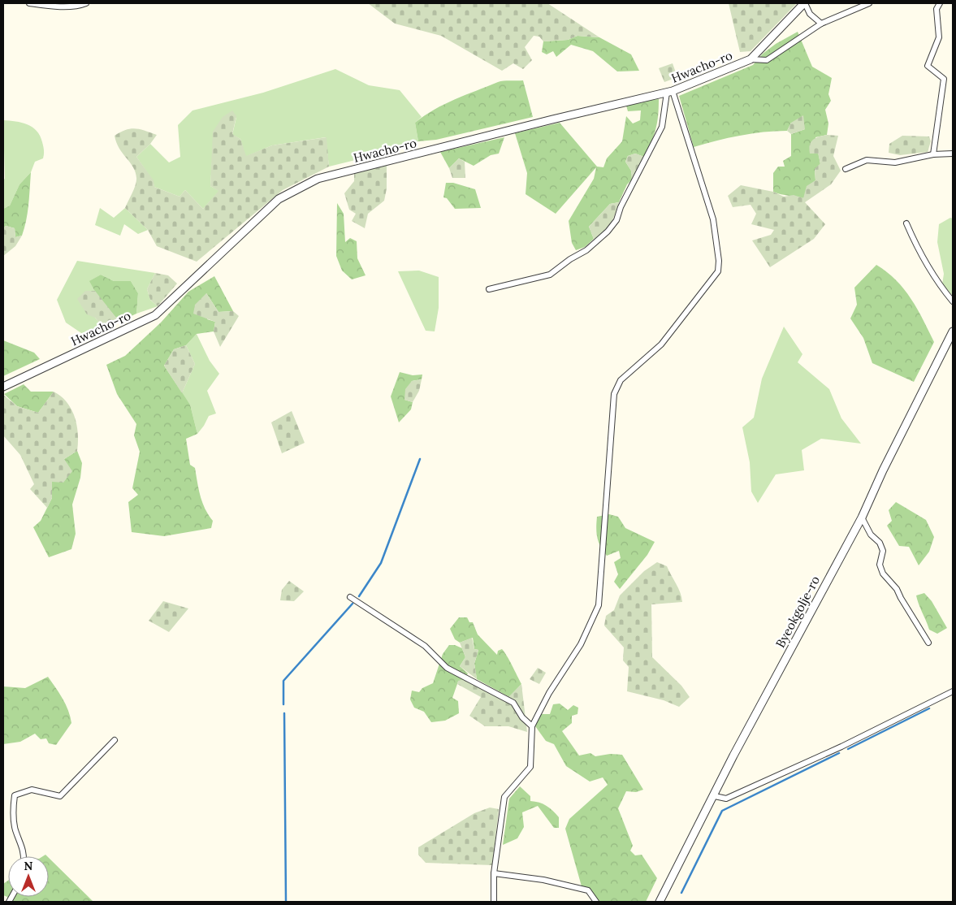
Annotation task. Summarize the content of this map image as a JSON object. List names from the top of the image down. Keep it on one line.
{"streets":{"street":["Hwacho-ro","Byeokgolje-ro"]},"north":"top"}
